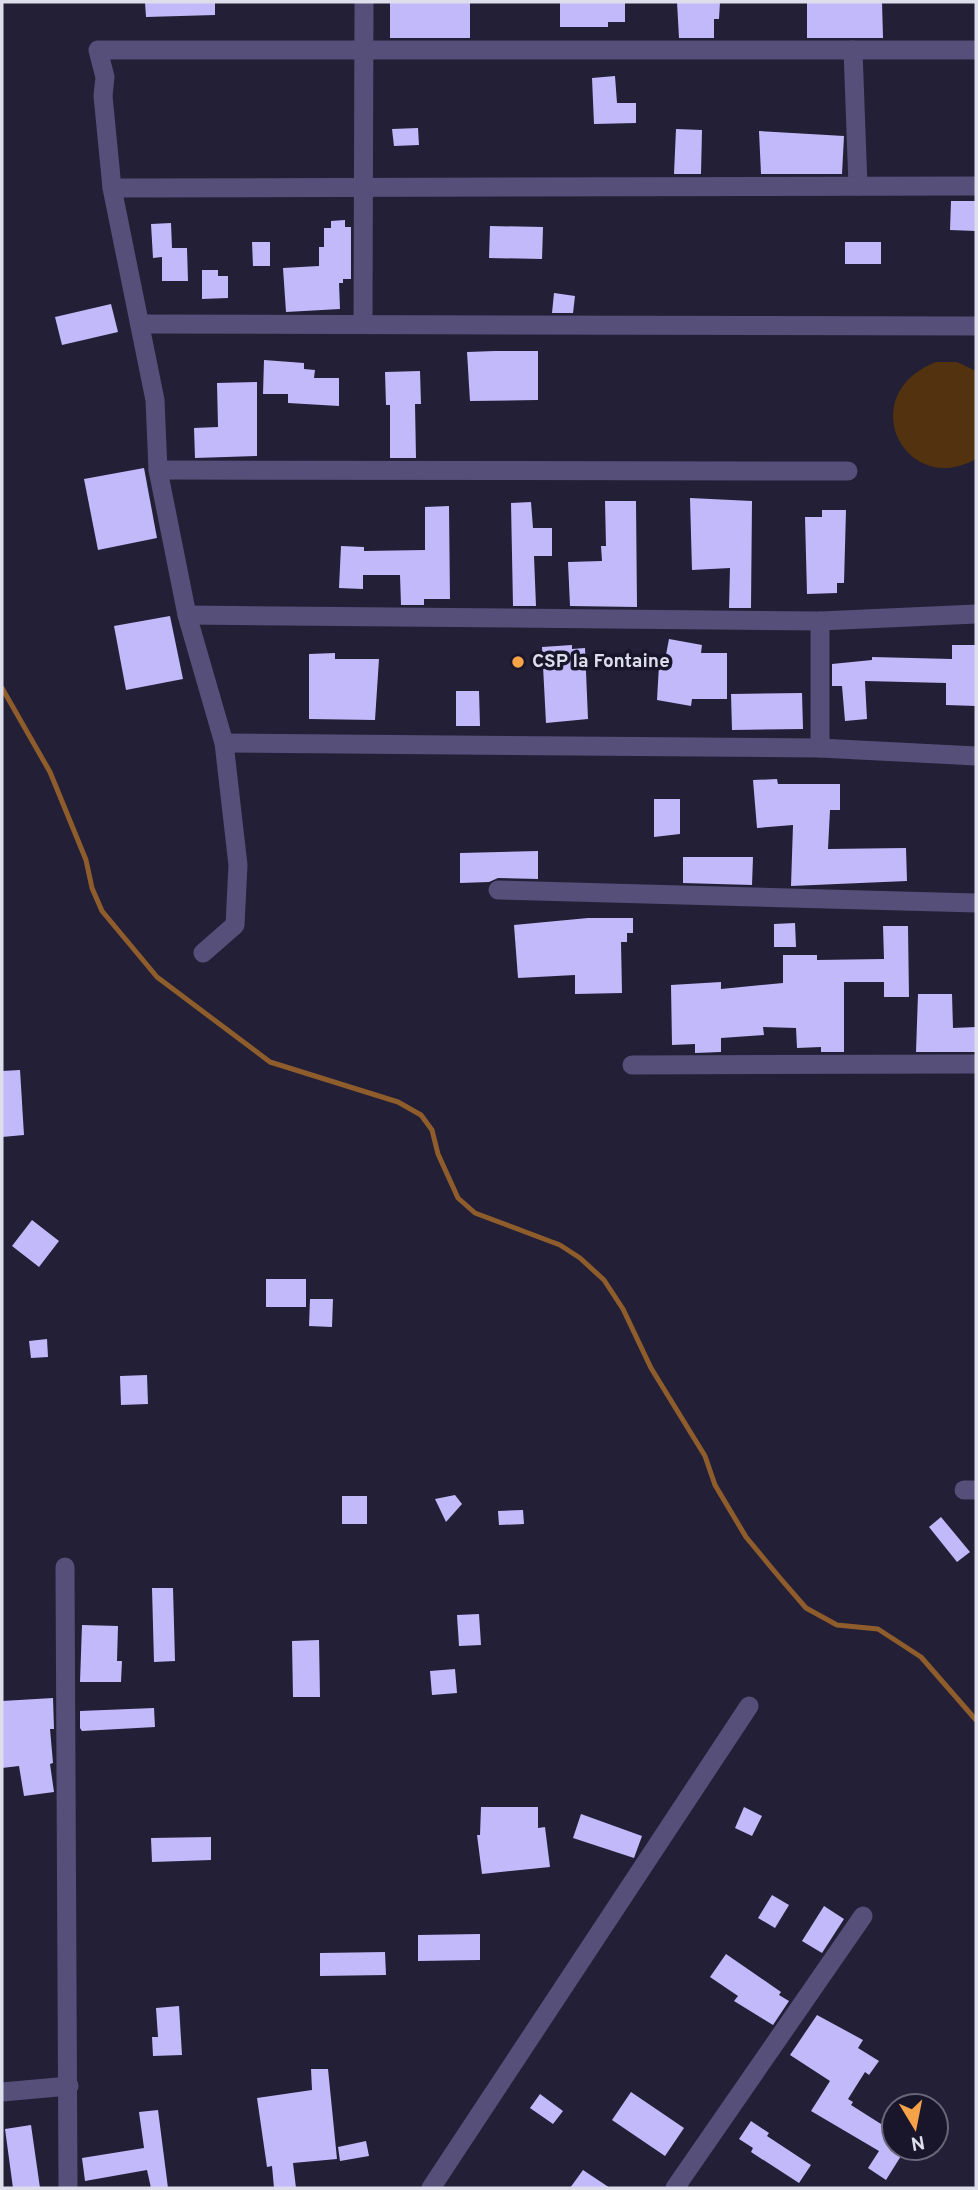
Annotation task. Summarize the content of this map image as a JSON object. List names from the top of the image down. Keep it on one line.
{"places":["CSP la Fontaine"],"north":"bottom"}
